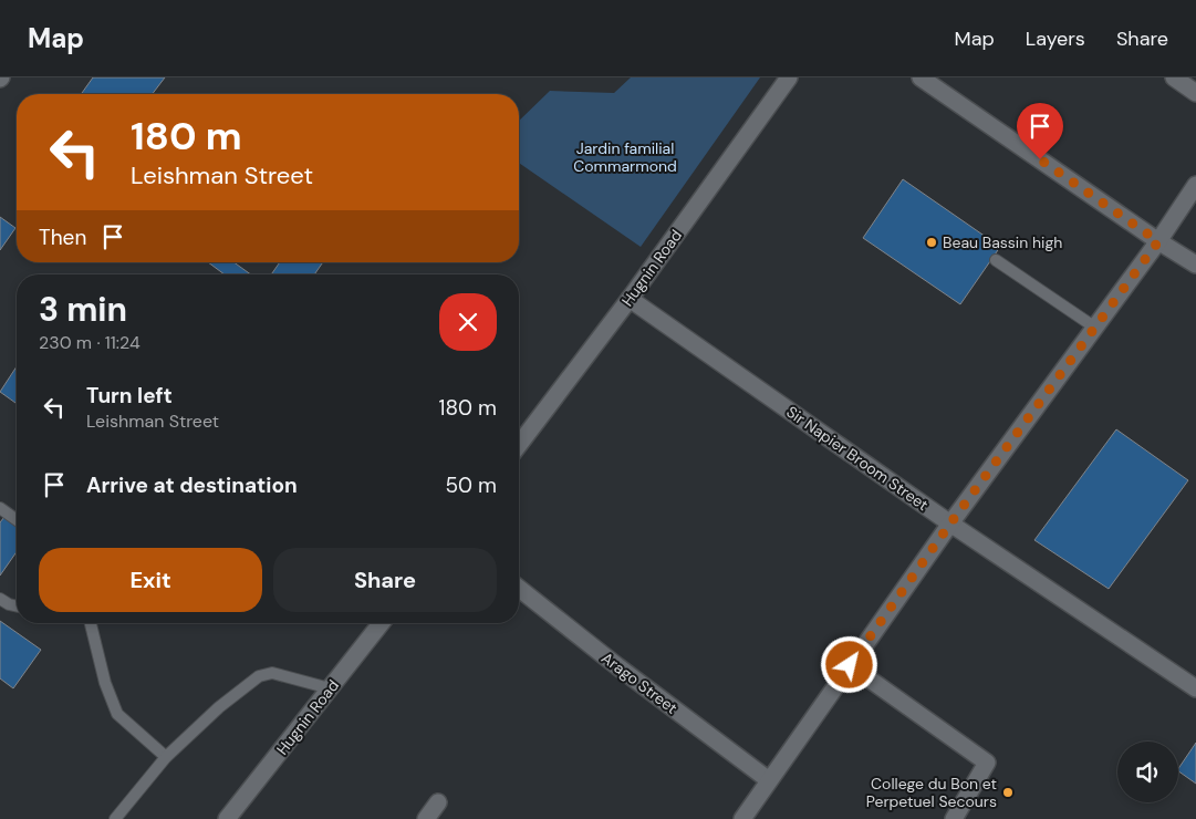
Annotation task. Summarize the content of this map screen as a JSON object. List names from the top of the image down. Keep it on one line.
{"streets":{"street":["Hugnin Road","Sir Napier Broom Street","Arago Street"]},"crossings":[["Hugnin Road","Sir Napier Broom Street"]],"parks":["Jardin familial Commarmond"],"places":["Beau Bassin high","College du Bon et Perpetuel Secours"],"page":{"header":"Map","nav":["Map","Layers","Share"],"turn":["180 m","Leishman Street"],"then":"Then","heading":["3 min","230 m · 11:24"],"list":[{"name":"Turn left","note":"Leishman Street","value":"180 m"},{"name":"Arrive at destination","value":"50 m"}],"buttons":["Exit","Share"]}}
